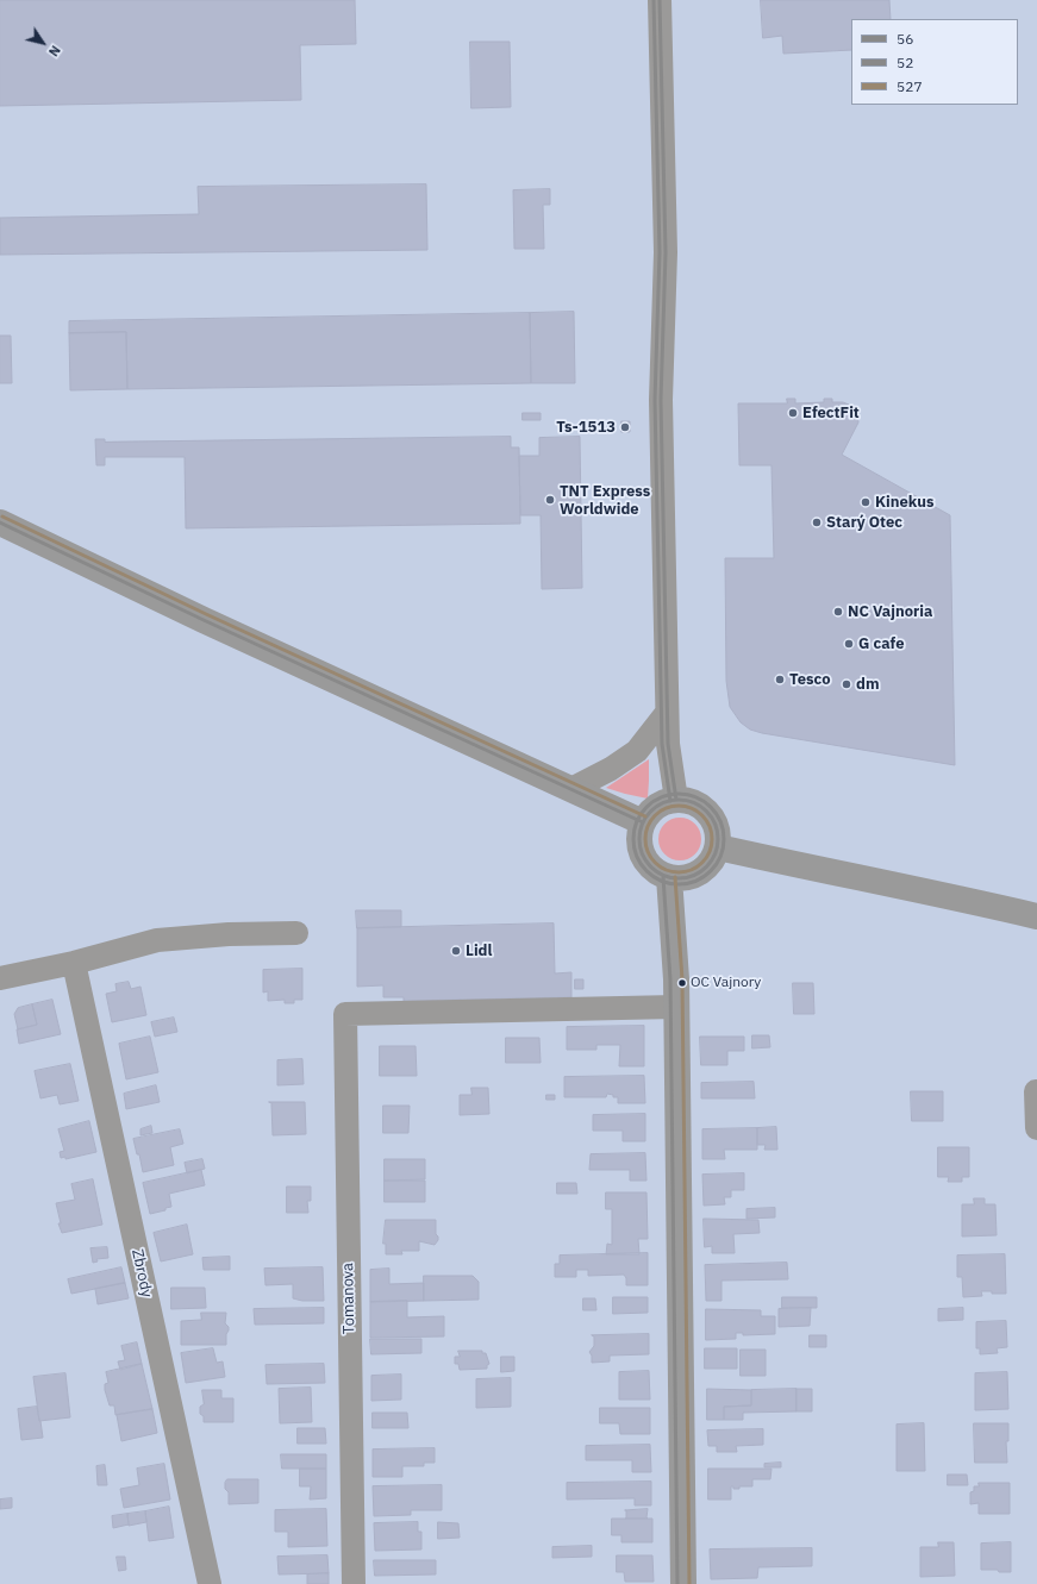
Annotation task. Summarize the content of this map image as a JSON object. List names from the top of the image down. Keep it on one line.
{"streets":{"street":["Zbrody","Tomanova"]},"places":["EfectFit","Ts-1513","TNT Express Worldwide","Kinekus","Starý Otec","NC Vajnoria","G cafe","Tesco","dm","Lidl","OC Vajnory"],"lines":["transit line 56","transit line 52","transit line 527"],"legend":["56","52","527"],"north":"bottom right"}
